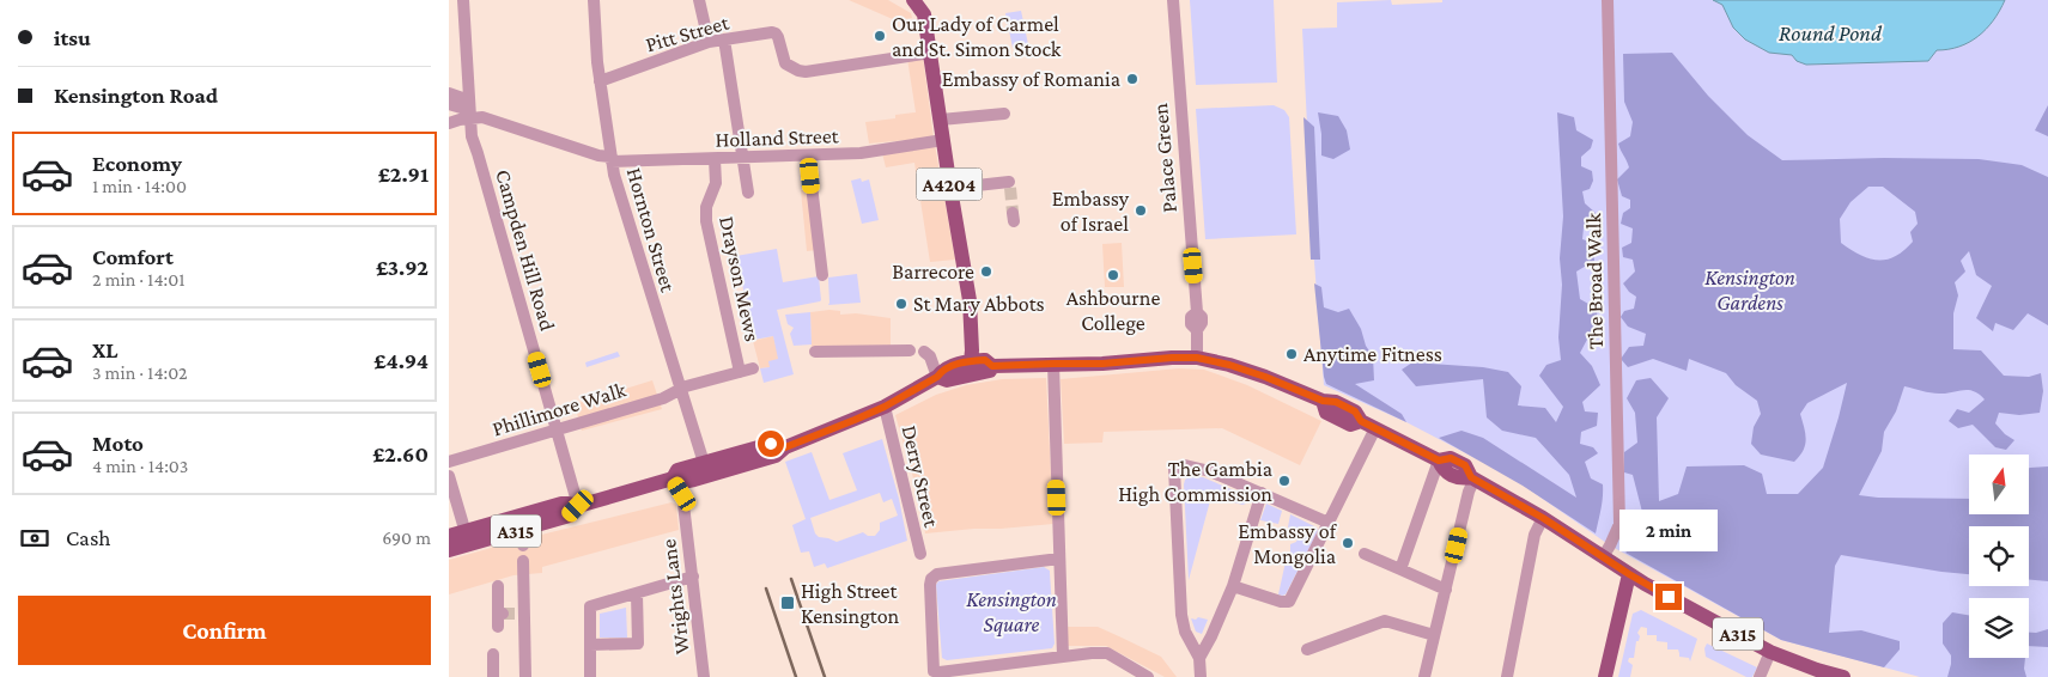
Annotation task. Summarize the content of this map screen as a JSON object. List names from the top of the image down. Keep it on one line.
{"streets":{"main road":["A4204","A315"],"street":["Pitt Street","Holland Street","Palace Green","Hornton Street","Campden Hill Road","Drayson Mews","The Broad Walk","Phillimore Walk","Derry Street","Wrights Lane"]},"crossings":[["Pitt Street","A4204"],["Pitt Street","Hornton Street"],["Holland Street","A4204"],["Holland Street","Hornton Street"],["Holland Street","Campden Hill Road"],["Holland Street","Drayson Mews"],["Palace Green","A315"],["A4204","A315"],["Hornton Street","Phillimore Walk"],["Hornton Street","A315"],["Campden Hill Road","Phillimore Walk"],["Campden Hill Road","A315"],["Drayson Mews","Phillimore Walk"],["The Broad Walk","A315"],["Derry Street","A315"],["A315","Wrights Lane"]],"water":["Round Pond"],"parks":["Kensington Gardens","Kensington Square"],"places":{"other":["Our Lady of Carmel and St. Simon Stock","Embassy of Romania","Embassy of Israel","Barrecore","Ashbourne College","St Mary Abbots","Anytime Fitness","The Gambia High Commission","Embassy of Mongolia"],"transit":["High Street Kensington"]},"north":"top","page":{"banner":["itsu","Kensington Road"],"list":[{"name":"Economy","note":"1 min · 14:00","value":"£2.91"},{"name":"Comfort","note":"2 min · 14:01","value":"£3.92"},{"name":"XL","note":"3 min · 14:02","value":"£4.94"},{"name":"Moto","note":"4 min · 14:03","value":"£2.60"}],"pay":["Cash","690 m"],"bubble":"2 min","buttons":"Confirm"}}
